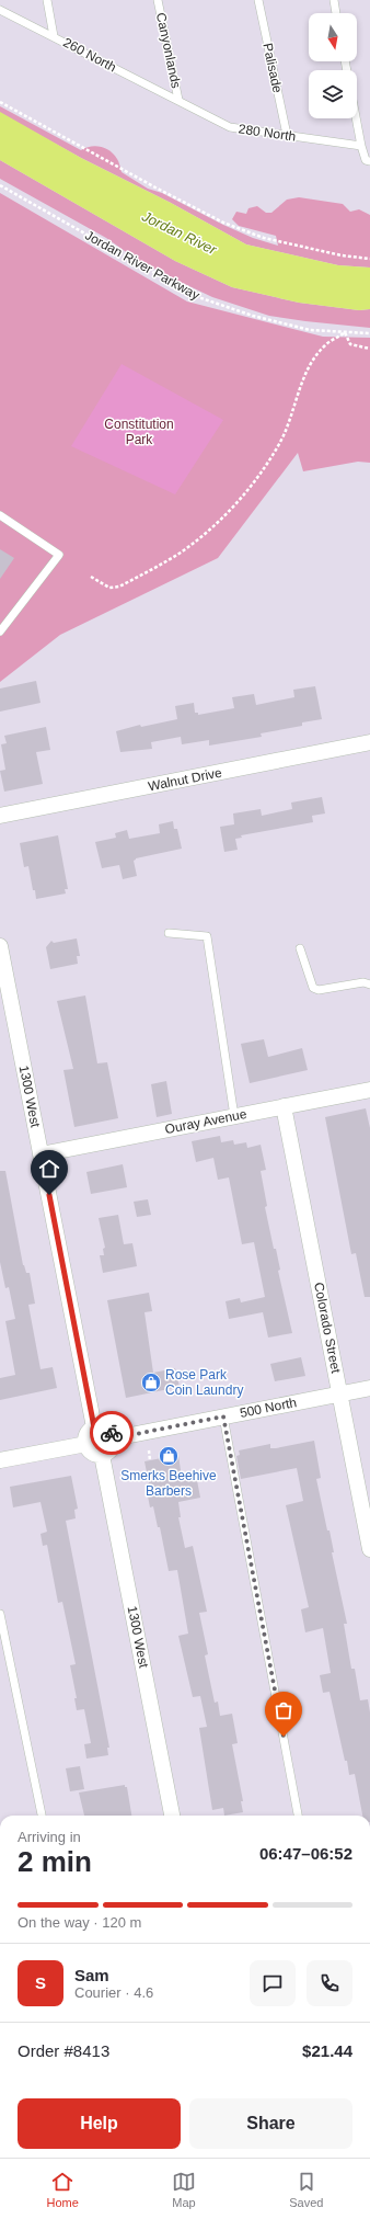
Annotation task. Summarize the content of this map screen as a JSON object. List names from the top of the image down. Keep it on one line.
{"streets":{"street":["Walnut Drive","1300 West","Ouray Avenue","Colorado Street","500 North"],"lane":["Canyonlands","260 North","Palisade","280 North"],"path":["Jordan River Parkway"]},"crossings":[["Canyonlands","260 North"],["Canyonlands","280 North"],["260 North","280 North"],["Palisade","280 North"],["1300 West","Ouray Avenue"],["1300 West","500 North"],["Ouray Avenue","Colorado Street"],["Colorado Street","500 North"]],"water":["Jordan River"],"parks":["Constitution Park"],"places":{"shop":["Rose Park Coin Laundry","Smerks Beehive Barbers"]},"north":"bottom","page":{"heading":["2 min","Arriving in","06:47–06:52"],"panel":["Sam","Courier · 4.6","Order #8413","$21.44"],"bar":"On the way · 120 m","round":"S","buttons":["Help","Share"],"tabs":["Home","Map","Saved"]}}
